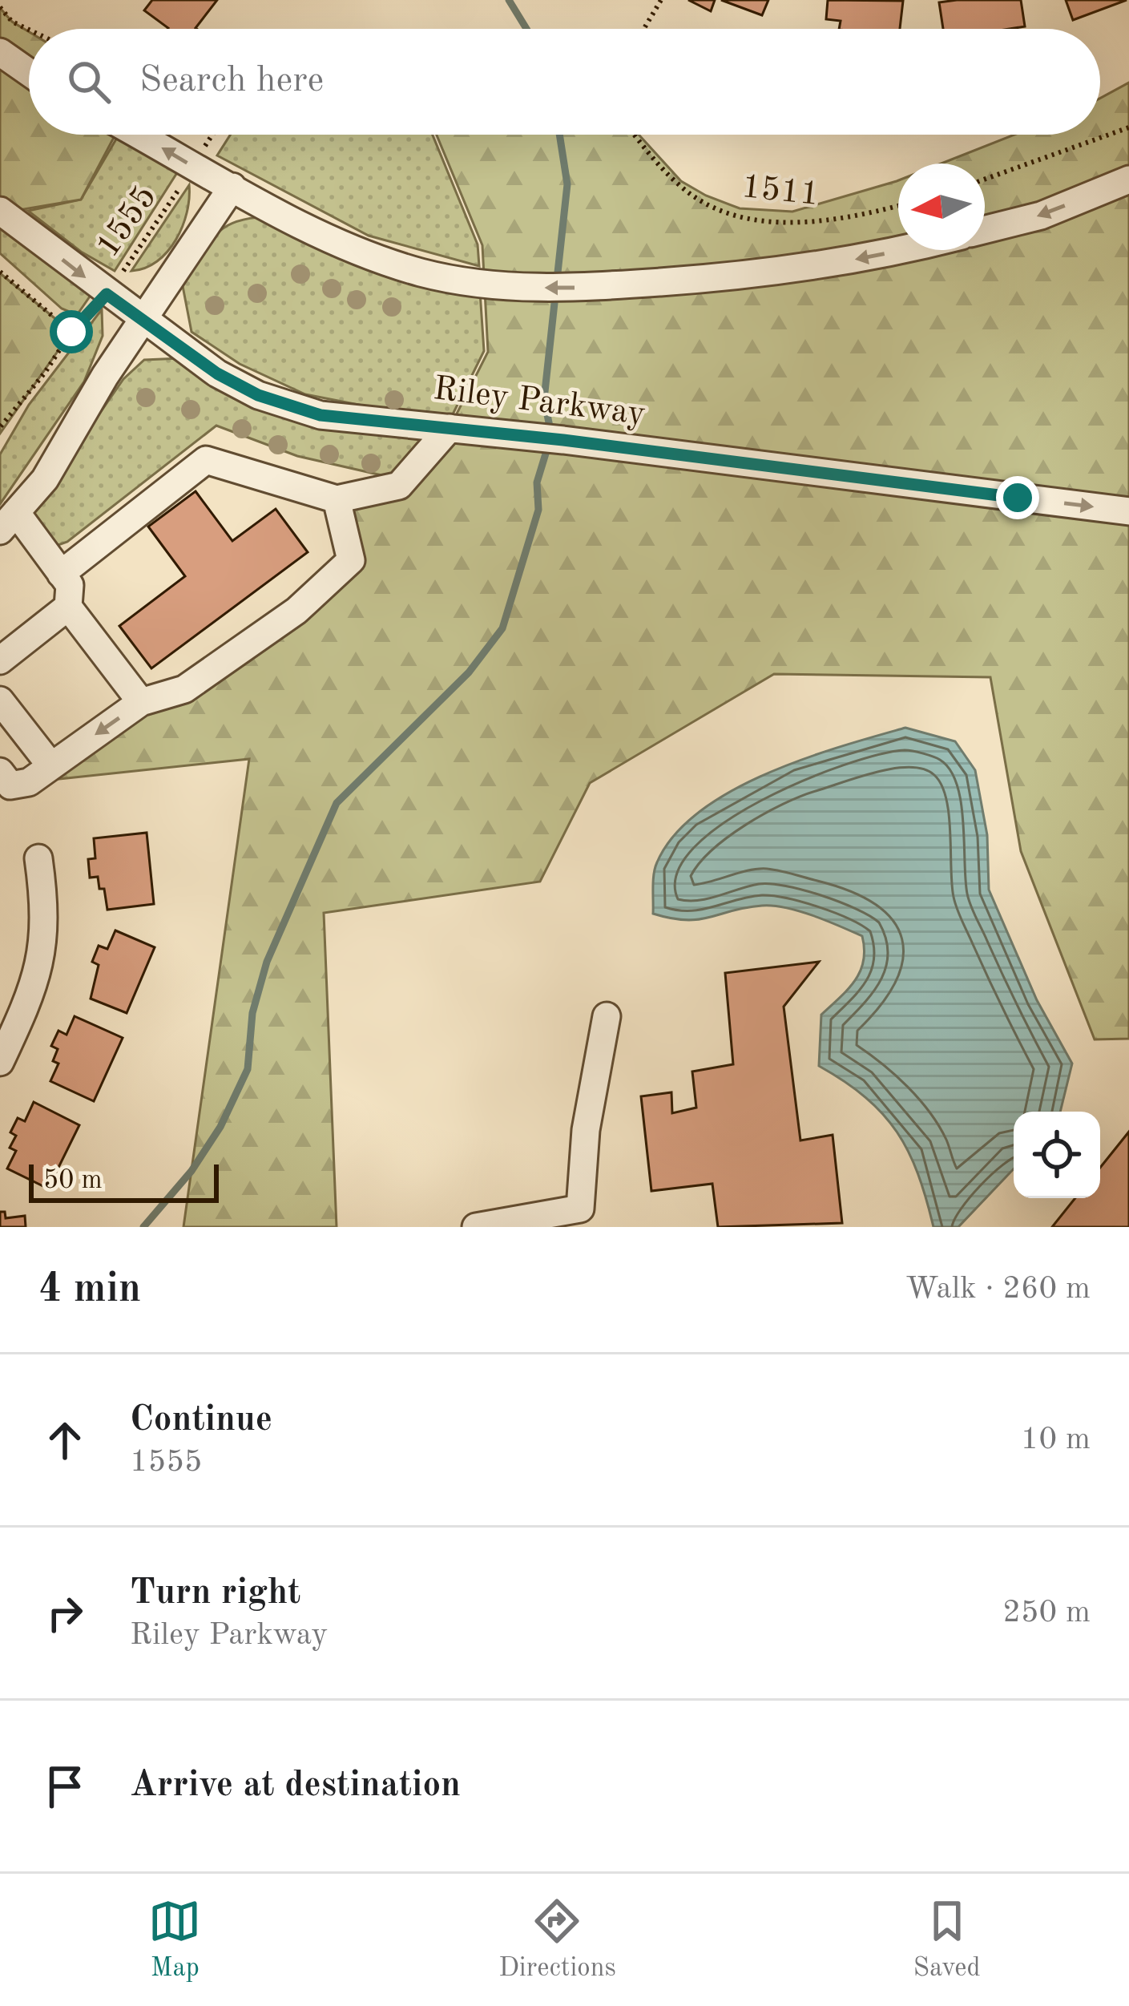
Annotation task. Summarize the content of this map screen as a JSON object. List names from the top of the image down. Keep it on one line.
{"streets":{"street":["Riley Parkway"],"path":["1511","1555"]},"crossings":[["1555","Riley Parkway"]],"scale_bar":"50 m","north":"left","page":{"search":"Search here","scale":"50 m","heading":["4 min","Walk · 260 m"],"list":[["Continue","1555","10 m"],["Turn right","Riley Parkway","250 m"],"Arrive at destination"],"nav":["Map","Directions","Saved"]}}
